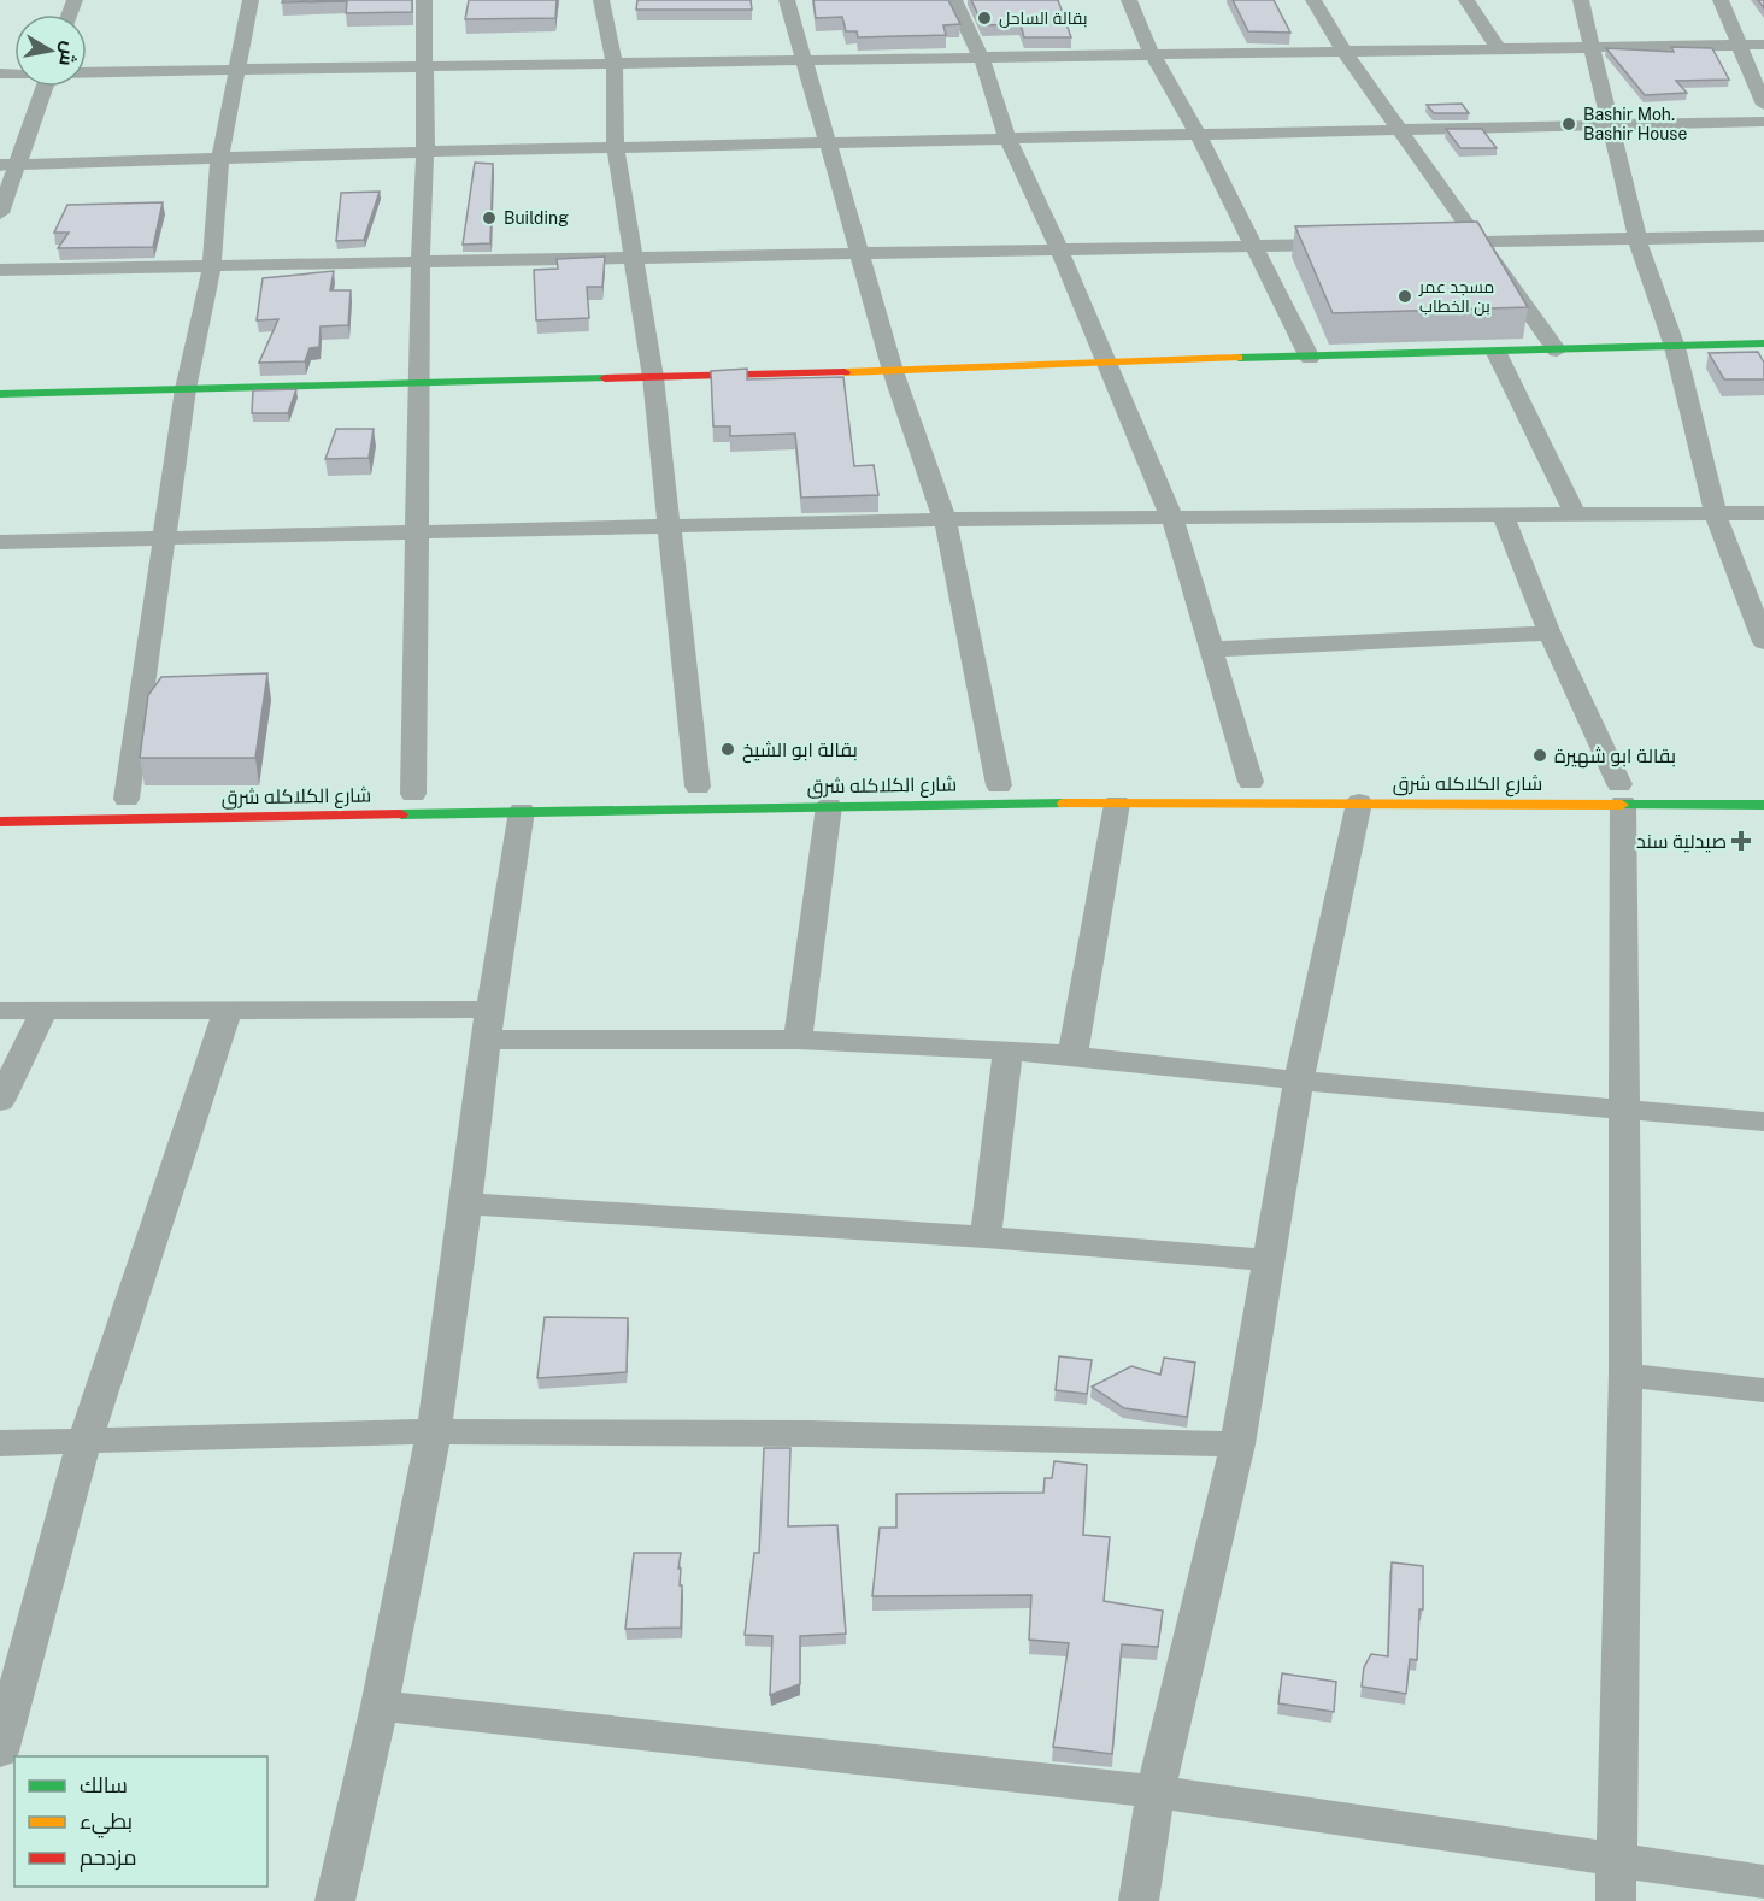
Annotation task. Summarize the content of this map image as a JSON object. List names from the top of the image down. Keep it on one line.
{"streets":{"street":["شارع الكلاكله شرق"]},"places":{"other":["بقالة الساحل","Bashir Moh. Bashir House","Building","مسجد عمر بن الخطاب","بقالة ابو الشيخ","بقالة ابو شهيرة"],"health":["صيدلية سند"]},"legend":["سالك","بطيء","مزدحم"],"north":"right"}
